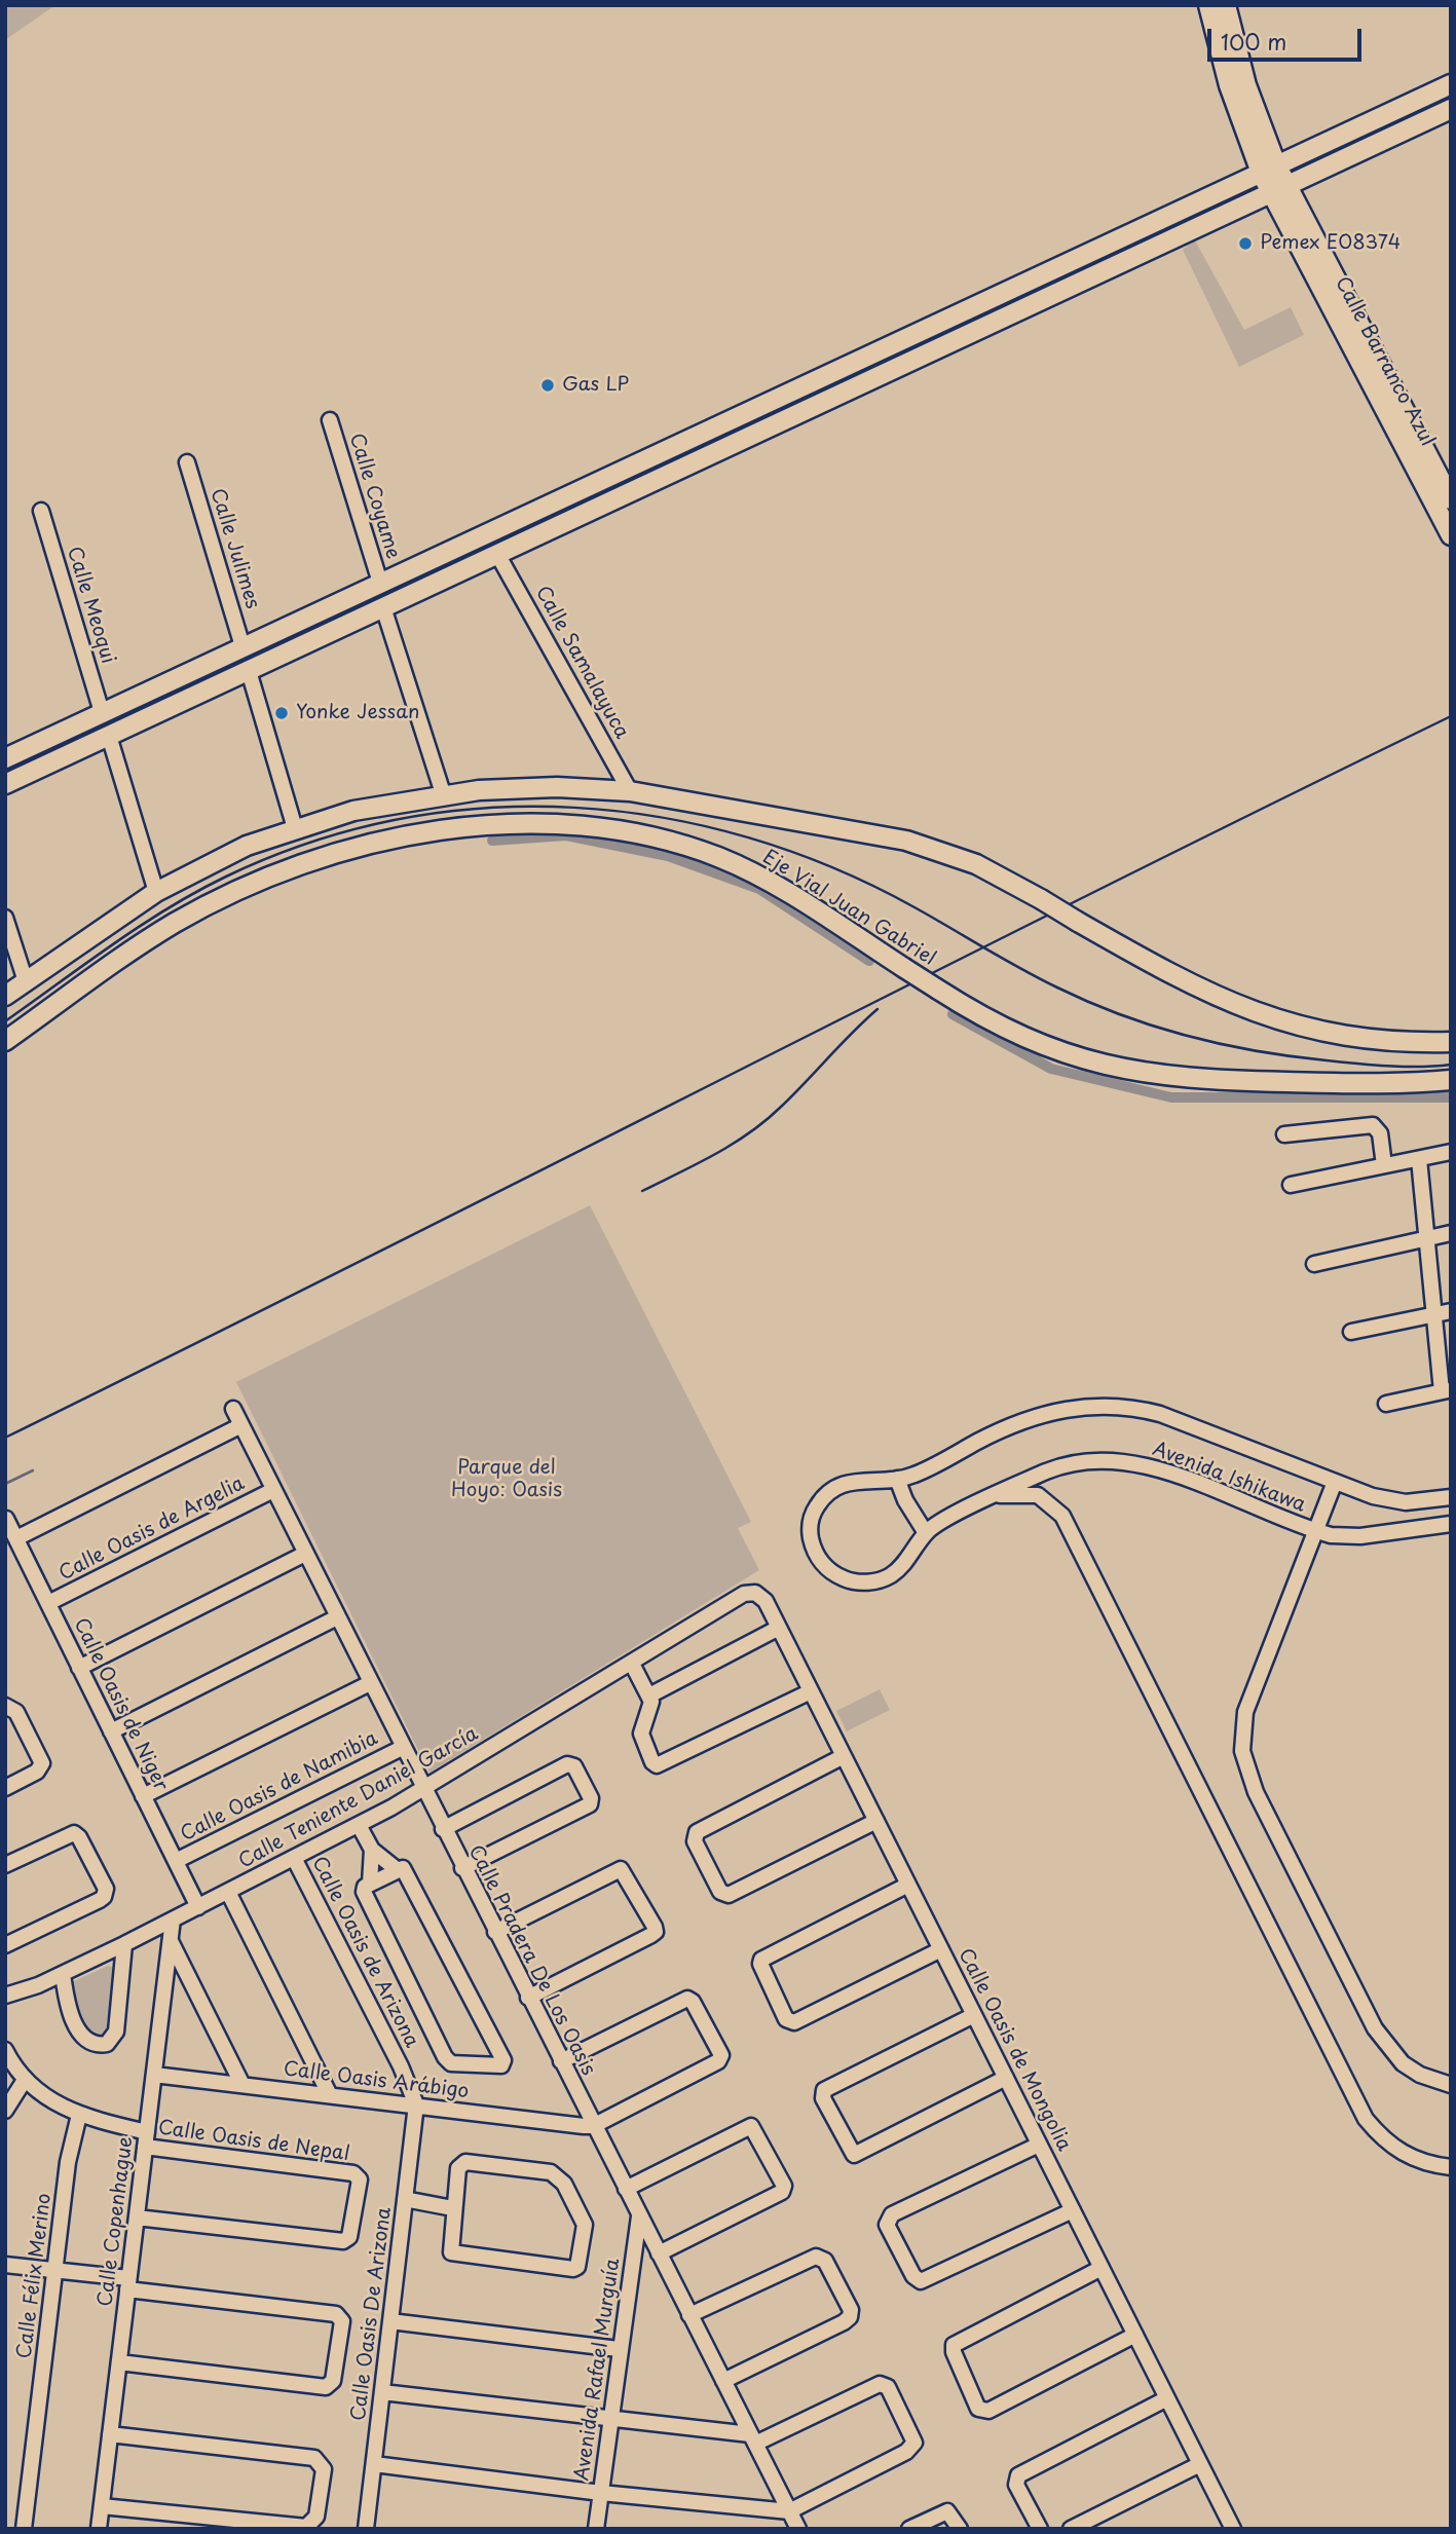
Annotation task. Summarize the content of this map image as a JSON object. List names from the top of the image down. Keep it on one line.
{"streets":{"main road":["Calle Barranco Azul","Eje Vial Juan Gabriel"],"street":["Calle Coyame","Calle Julimes","Calle Meoqui","Calle Samalayuca","Avenida Ishikawa","Calle Oasis de Argelia","Calle Oasis de Niger","Calle Oasis de Namibia","Calle Teniente Daniel García","Calle Oasis de Arizona","Calle Pradera De Los Oasis","Calle Oasis de Mongolia","Calle Oasis Arábigo","Calle Oasis de Nepal","Calle Copenhague","Calle Félix Merino","Calle Oasis De Arizona","Avenida Rafael Murguía"]},"crossings":[["Calle Samalayuca","Eje Vial Juan Gabriel"],["Calle Oasis de Argelia","Calle Oasis de Niger"],["Calle Oasis de Argelia","Calle Pradera De Los Oasis"],["Calle Oasis de Niger","Calle Oasis de Namibia"],["Calle Oasis de Niger","Calle Teniente Daniel García"],["Calle Oasis de Namibia","Calle Pradera De Los Oasis"],["Calle Teniente Daniel García","Calle Oasis de Arizona"],["Calle Teniente Daniel García","Calle Pradera De Los Oasis"],["Calle Teniente Daniel García","Calle Oasis de Mongolia"],["Calle Teniente Daniel García","Calle Copenhague"],["Calle Oasis de Arizona","Calle Oasis Arábigo"],["Calle Oasis de Arizona","Calle Oasis De Arizona"],["Calle Pradera De Los Oasis","Calle Oasis Arábigo"],["Calle Pradera De Los Oasis","Avenida Rafael Murguía"],["Calle Oasis Arábigo","Calle Copenhague"],["Calle Oasis Arábigo","Calle Oasis De Arizona"],["Calle Oasis de Nepal","Calle Copenhague"],["Calle Oasis de Nepal","Calle Félix Merino"]],"parks":["Parque del Hoyo: Oasis"],"places":["Pemex E08374","Gas LP","Yonke Jessan"],"scale_bar":"100 m"}
